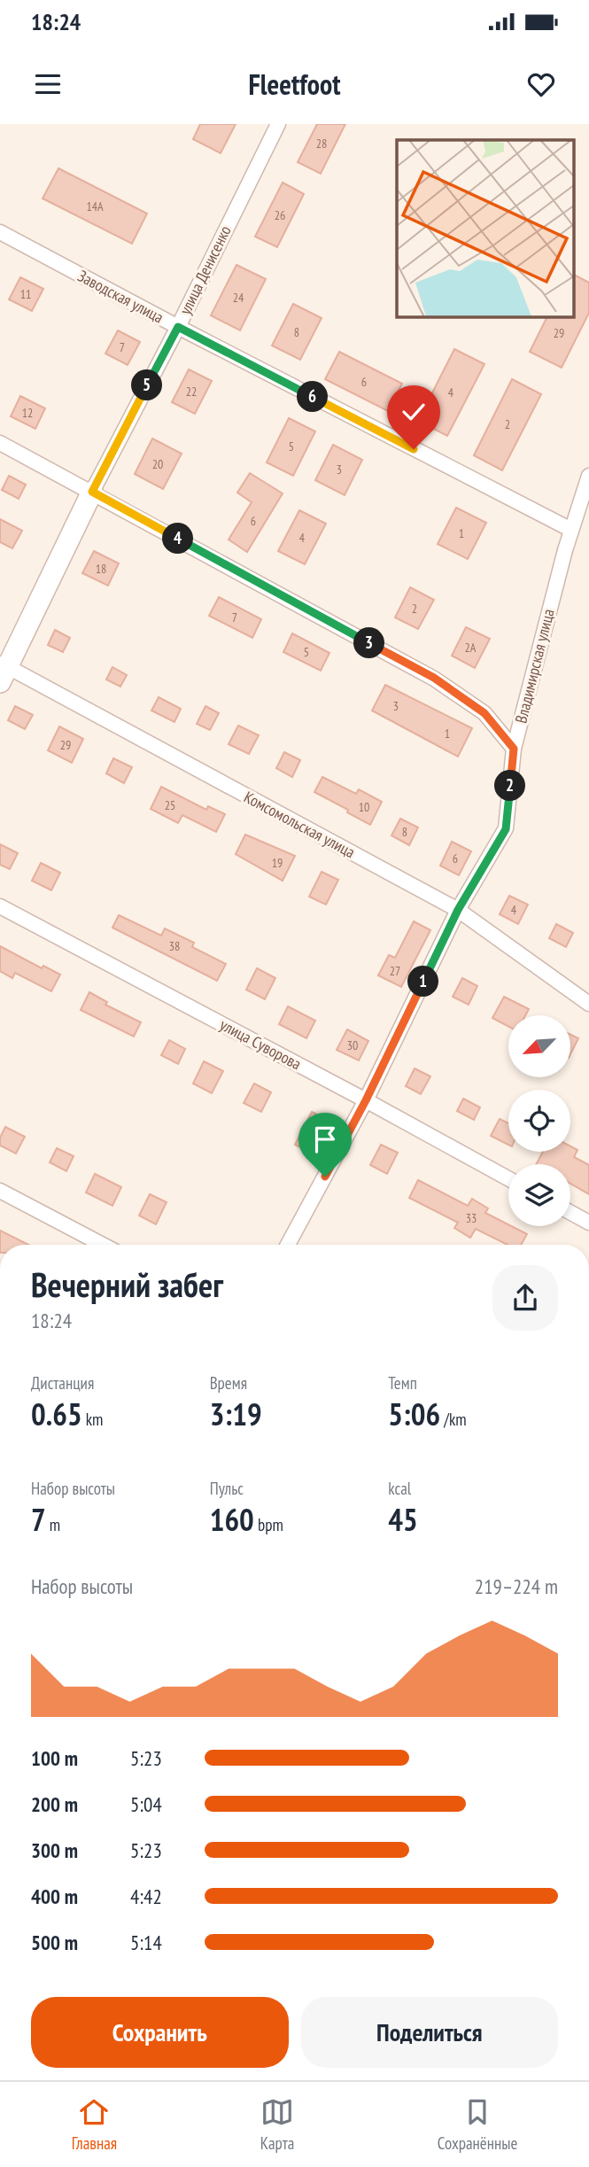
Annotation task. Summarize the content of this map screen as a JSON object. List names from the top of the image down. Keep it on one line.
{"streets":{"street":["улица Денисенко","Заводская улица","Владимирская улица","Комсомольская улица","улица Суворова"]},"crossings":[["улица Денисенко","Заводская улица"],["улица Денисенко","Комсомольская улица"],["Заводская улица","Владимирская улица"],["Владимирская улица","Комсомольская улица"],["Владимирская улица","улица Суворова"]],"house_numbers":["28","14А","26","11","24","8","29","7","6","22","4","12","2","5","20","3","6","1","4","18","2","7","2А","5","3","1","29","25","10","8","6","19","4","38","27","30","33"],"north":"bottom left","page":{"status":"18:24","header":"Fleetfoot","pins":["5","6","4","3","2","1"],"heading":["Вечерний забег","18:24"],"stats":[["Дистанция","0.65 km"],["Время","3:19"],["Темп","5:06 /km"],["Набор высоты","7 m"],["Пульс","160 bpm"],["kcal","45"]],"chart":["Набор высоты","219–224 m"],"list":[{"name":"100 m","note":"5:23"},{"name":"200 m","note":"5:04"},{"name":"300 m","note":"5:23"},{"name":"400 m","note":"4:42"},{"name":"500 m","note":"5:14"}],"buttons":["Сохранить","Поделиться"],"tabs":["Главная","Карта","Сохранённые"]}}
